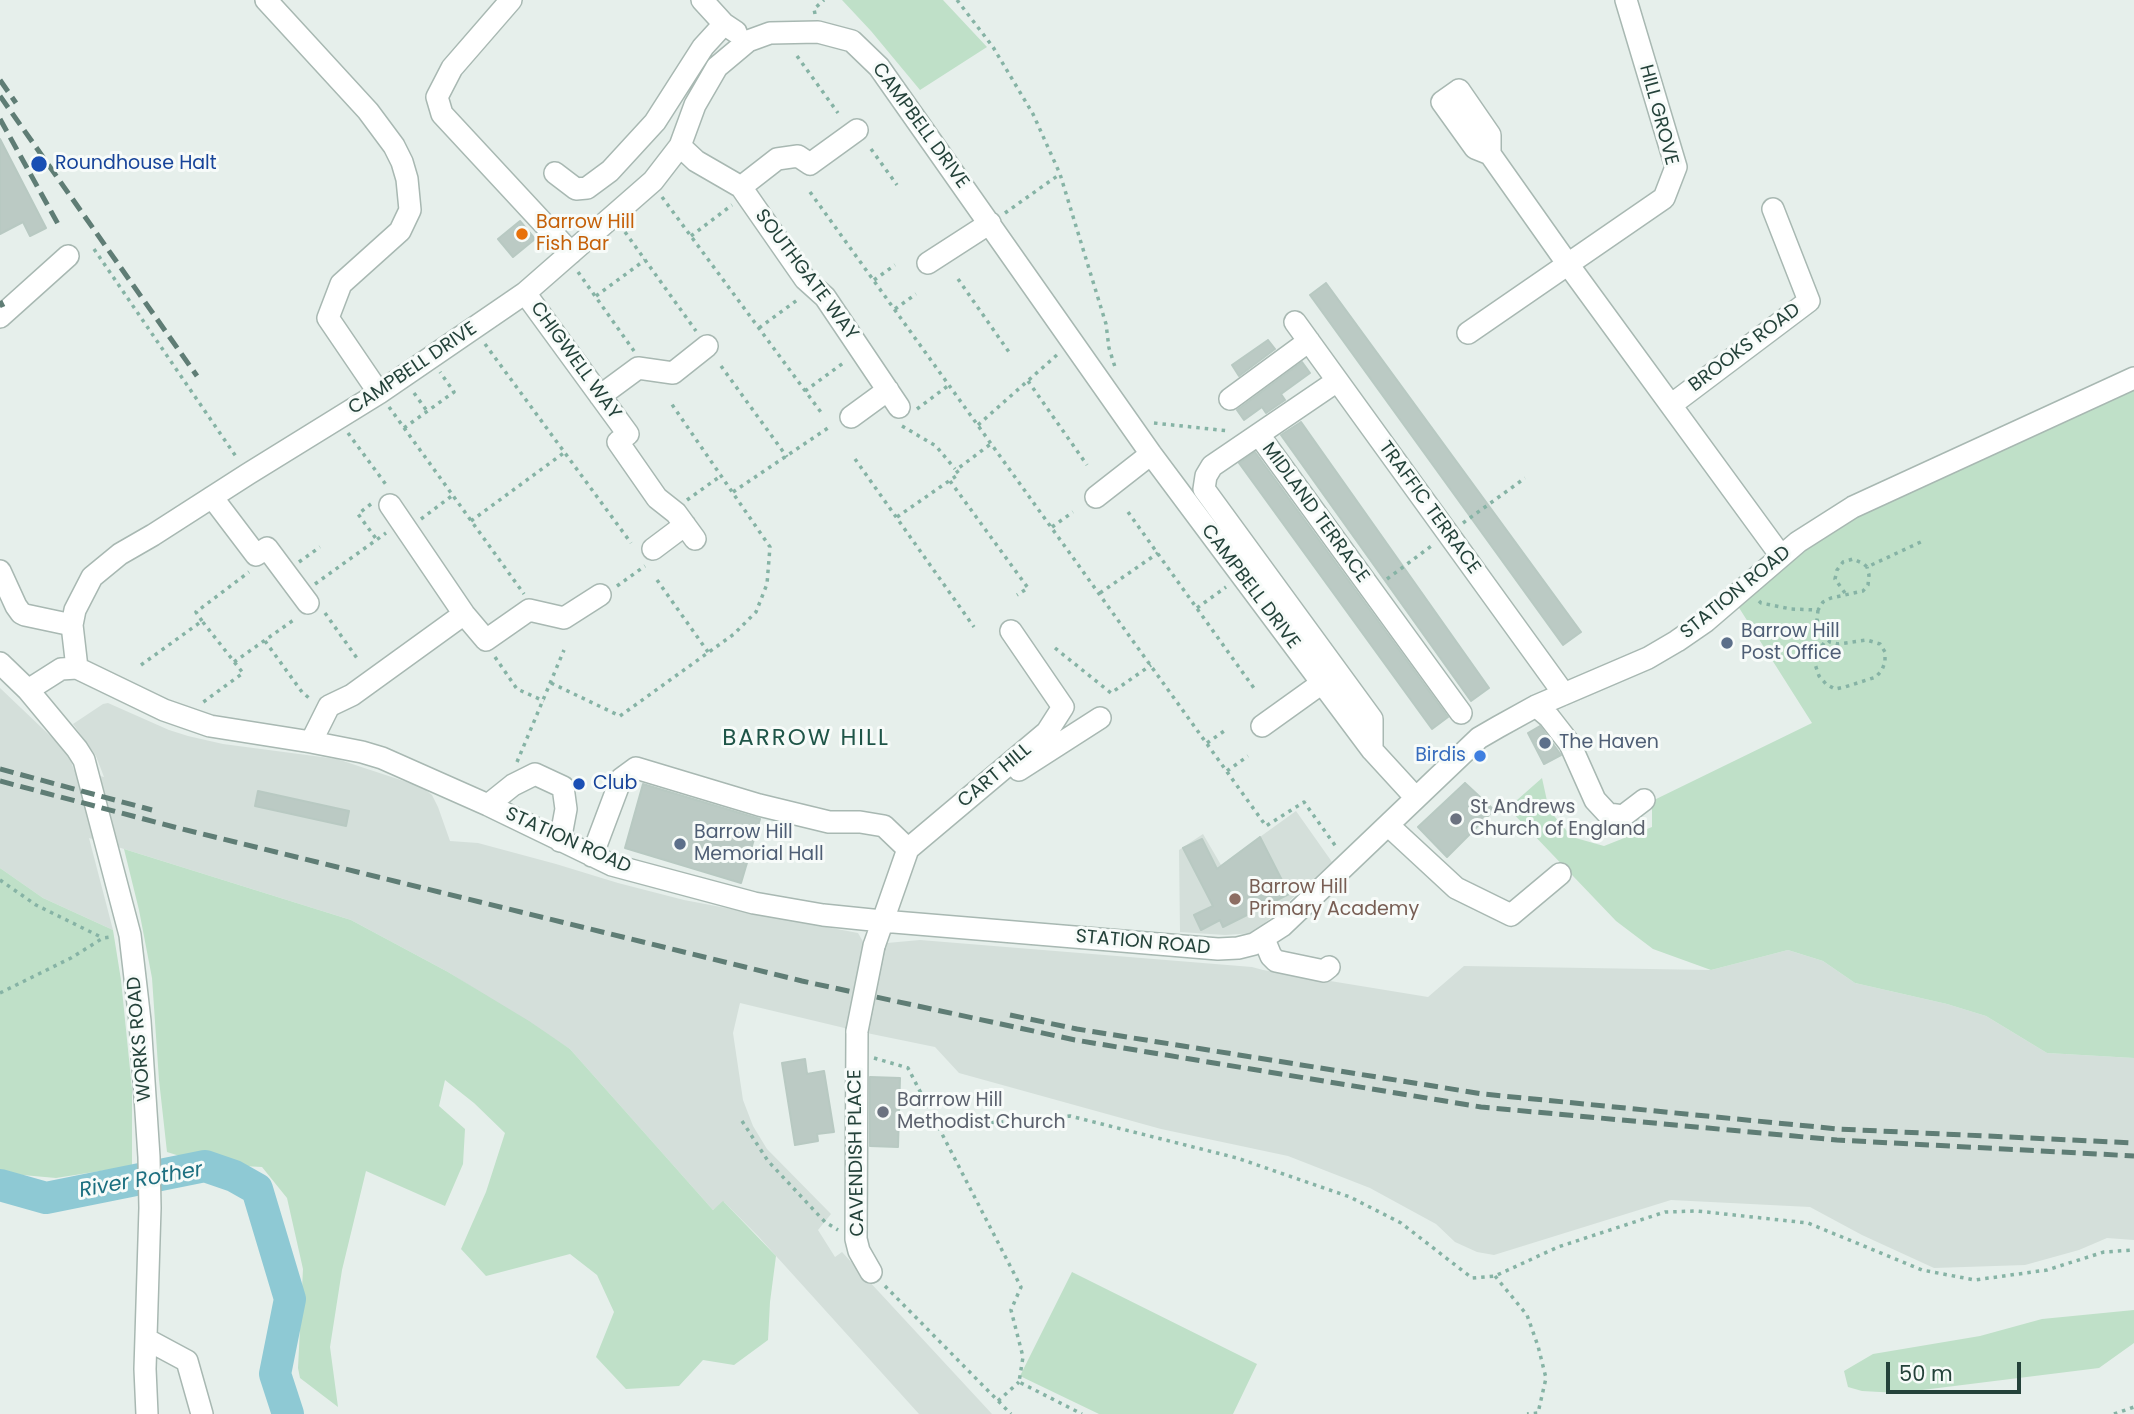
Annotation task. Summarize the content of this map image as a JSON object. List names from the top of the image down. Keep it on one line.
{"streets":{"street":["HILL GROVE","CAMPBELL DRIVE","SOUTHGATE WAY","BROOKS ROAD","CHIGWELL WAY","TRAFFIC TERRACE","MIDLAND TERRACE","STATION ROAD","CART HILL","WORKS ROAD","CAVENDISH PLACE"]},"crossings":[["HILL GROVE","BROOKS ROAD"],["CAMPBELL DRIVE","SOUTHGATE WAY"],["CAMPBELL DRIVE","CHIGWELL WAY"],["CAMPBELL DRIVE","STATION ROAD"],["BROOKS ROAD","STATION ROAD"],["TRAFFIC TERRACE","STATION ROAD"],["STATION ROAD","CAVENDISH PLACE"]],"districts":["BARROW HILL"],"water":["River Rother"],"places":["Roundhouse Halt","Barrow Hill Fish Bar","Barrow Hill Post Office","The Haven","Birdis","Club","St Andrews Church of England","Barrow Hill Memorial Hall","Barrow Hill Primary Academy","Barrrow Hill Methodist Church"],"scale_bar":"50 m"}
